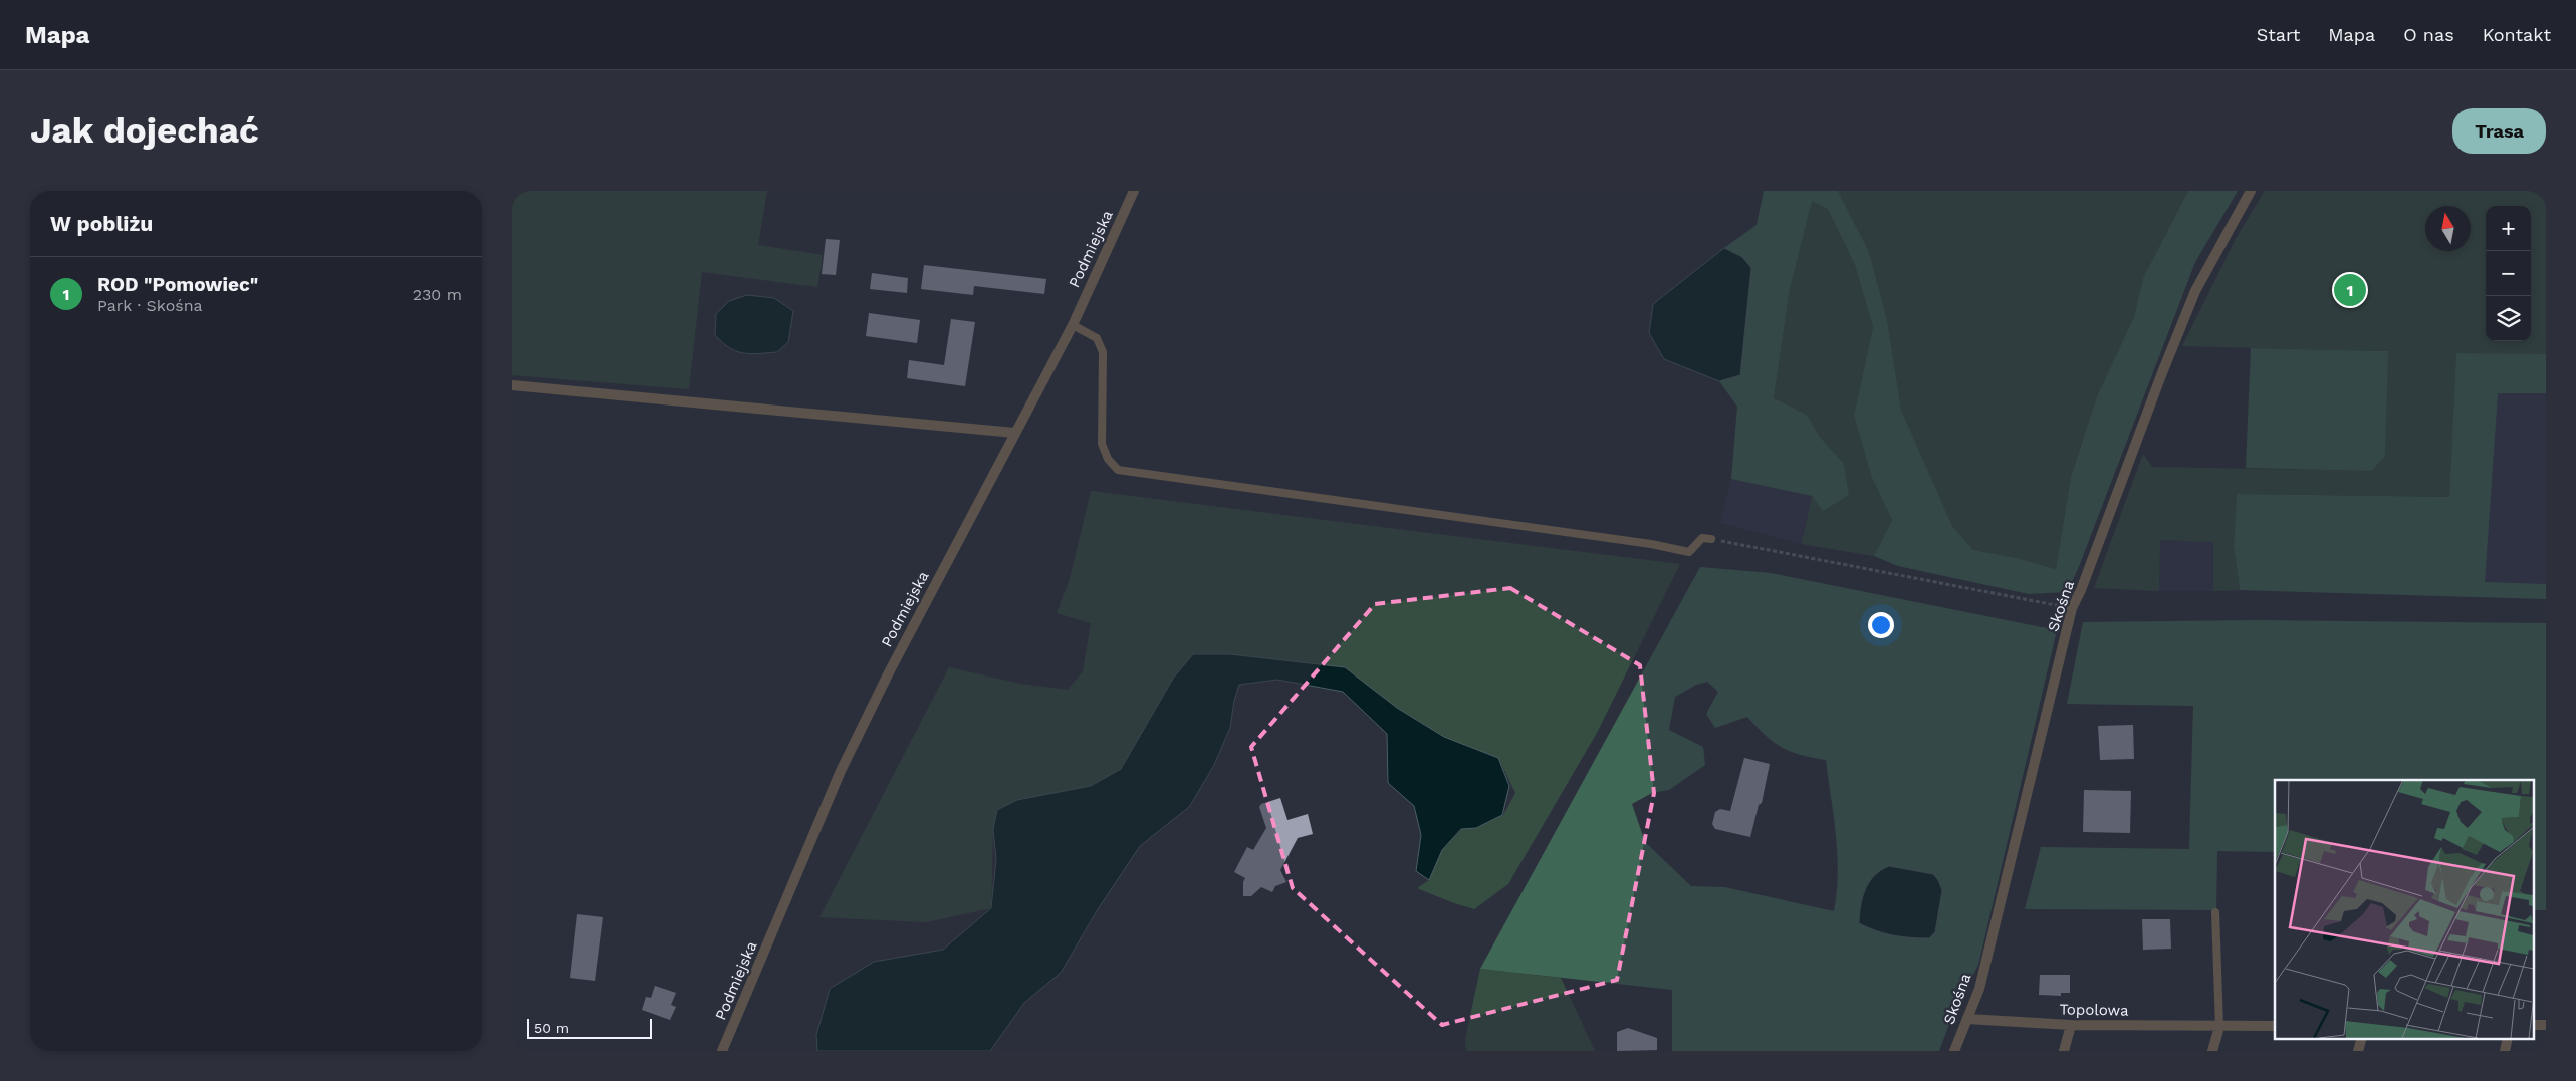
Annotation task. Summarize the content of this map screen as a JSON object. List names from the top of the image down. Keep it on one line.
{"streets":{"street":["Podmiejska","Skośna","Topolowa"]},"crossings":[["Skośna","Topolowa"]],"scale_bar":"50 m","north":"top","page":{"header":"Mapa","nav":["Start","Mapa","O nas","Kontakt"],"buttons":"Trasa","title":"Jak dojechać","heading":"W pobliżu","map_buttons":["+","−"],"list":[{"mark":"1","name":"ROD \"Pomowiec\"","note":"Park · Skośna","value":"230 m"}],"pins":"1","scale":"50 m"}}
